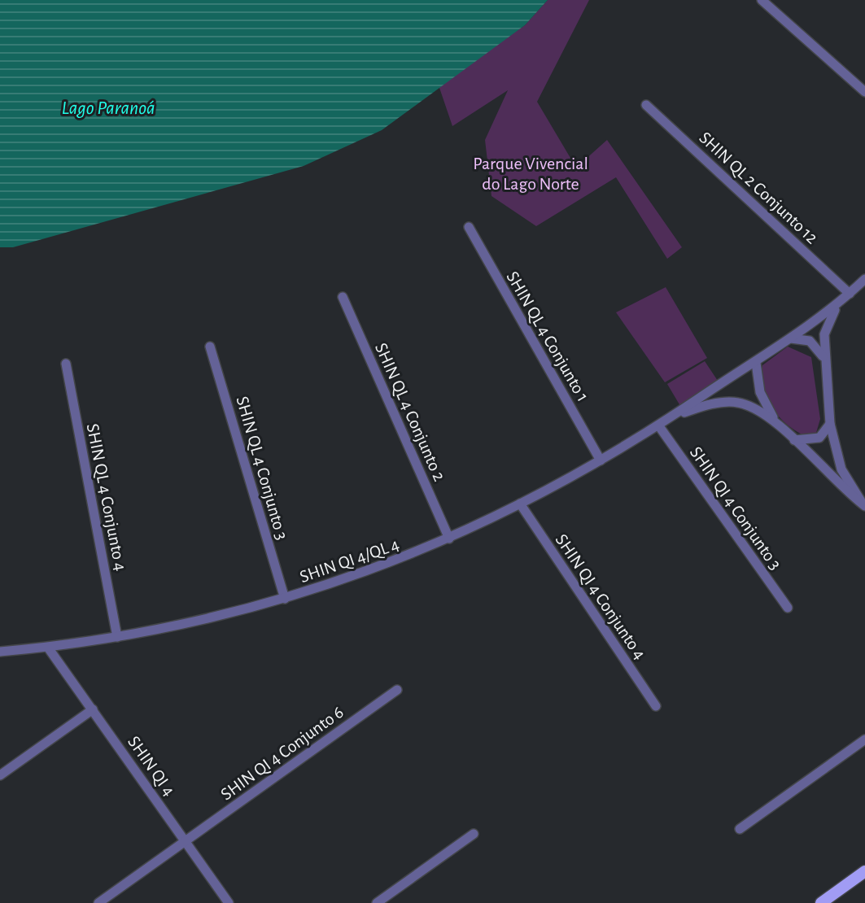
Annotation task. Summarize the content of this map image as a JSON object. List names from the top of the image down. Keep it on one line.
{"streets":{"street":["SHIN QL 2 Conjunto 12","SHIN QL 4 Conjunto 1","SHIN QL 4 Conjunto 2","SHIN QL 4 Conjunto 3","SHIN QL 4 Conjunto 4","SHIN QI 4 Conjunto 3","SHIN QI 4/QL 4","SHIN QI 4 Conjunto 4","SHIN QI 4 Conjunto 6","SHIN QI 4"]},"crossings":[["SHIN QL 4 Conjunto 1","SHIN QI 4/QL 4"],["SHIN QL 4 Conjunto 2","SHIN QI 4/QL 4"],["SHIN QL 4 Conjunto 3","SHIN QI 4/QL 4"],["SHIN QL 4 Conjunto 4","SHIN QI 4/QL 4"],["SHIN QI 4 Conjunto 3","SHIN QI 4/QL 4"],["SHIN QI 4/QL 4","SHIN QI 4 Conjunto 4"],["SHIN QI 4/QL 4","SHIN QI 4"],["SHIN QI 4 Conjunto 6","SHIN QI 4"]],"water":["Lago Paranoá"],"parks":["Parque Vivencial do Lago Norte"]}
